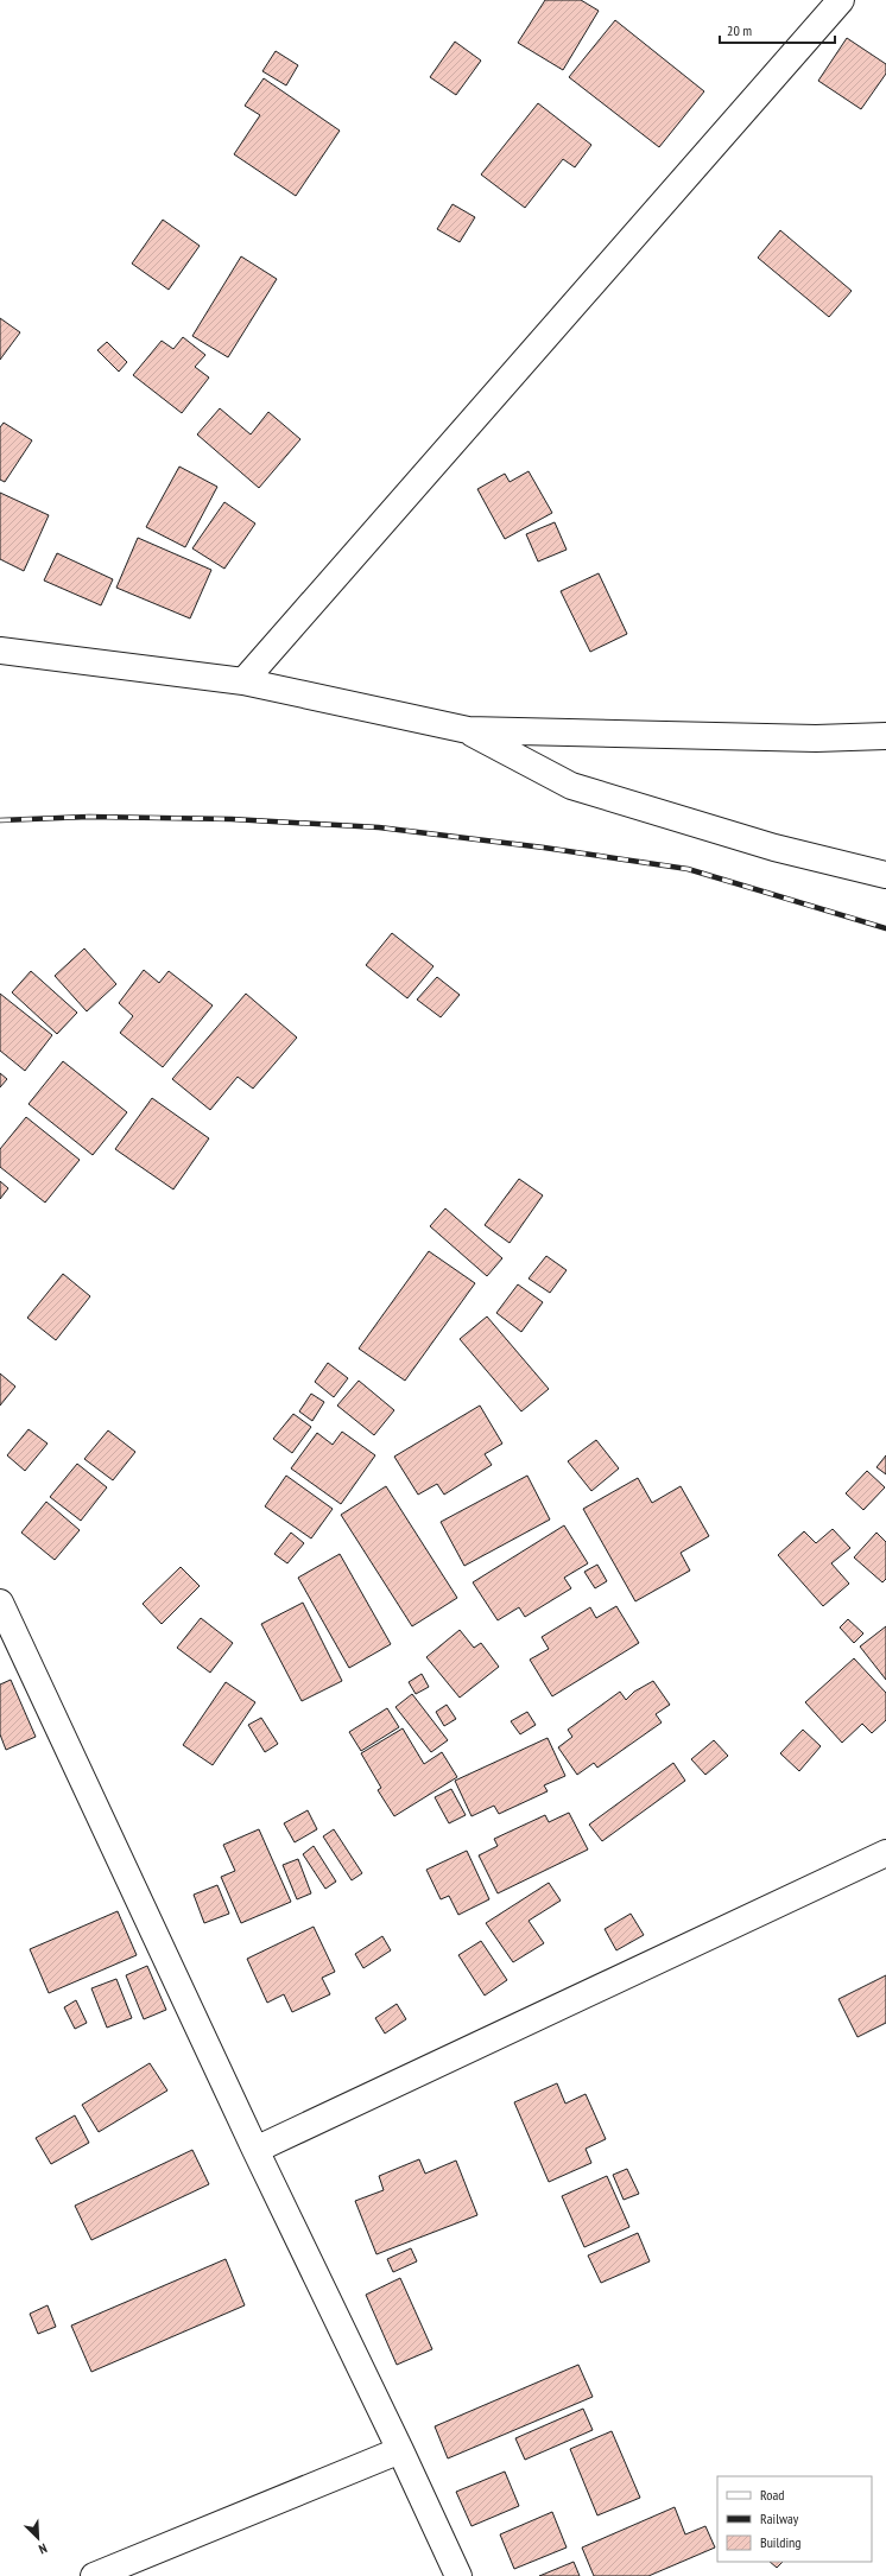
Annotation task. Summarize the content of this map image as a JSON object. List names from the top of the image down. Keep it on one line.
{"legend":["Road","Railway","Building"],"scale_bar":"20 m","north":"bottom right"}
